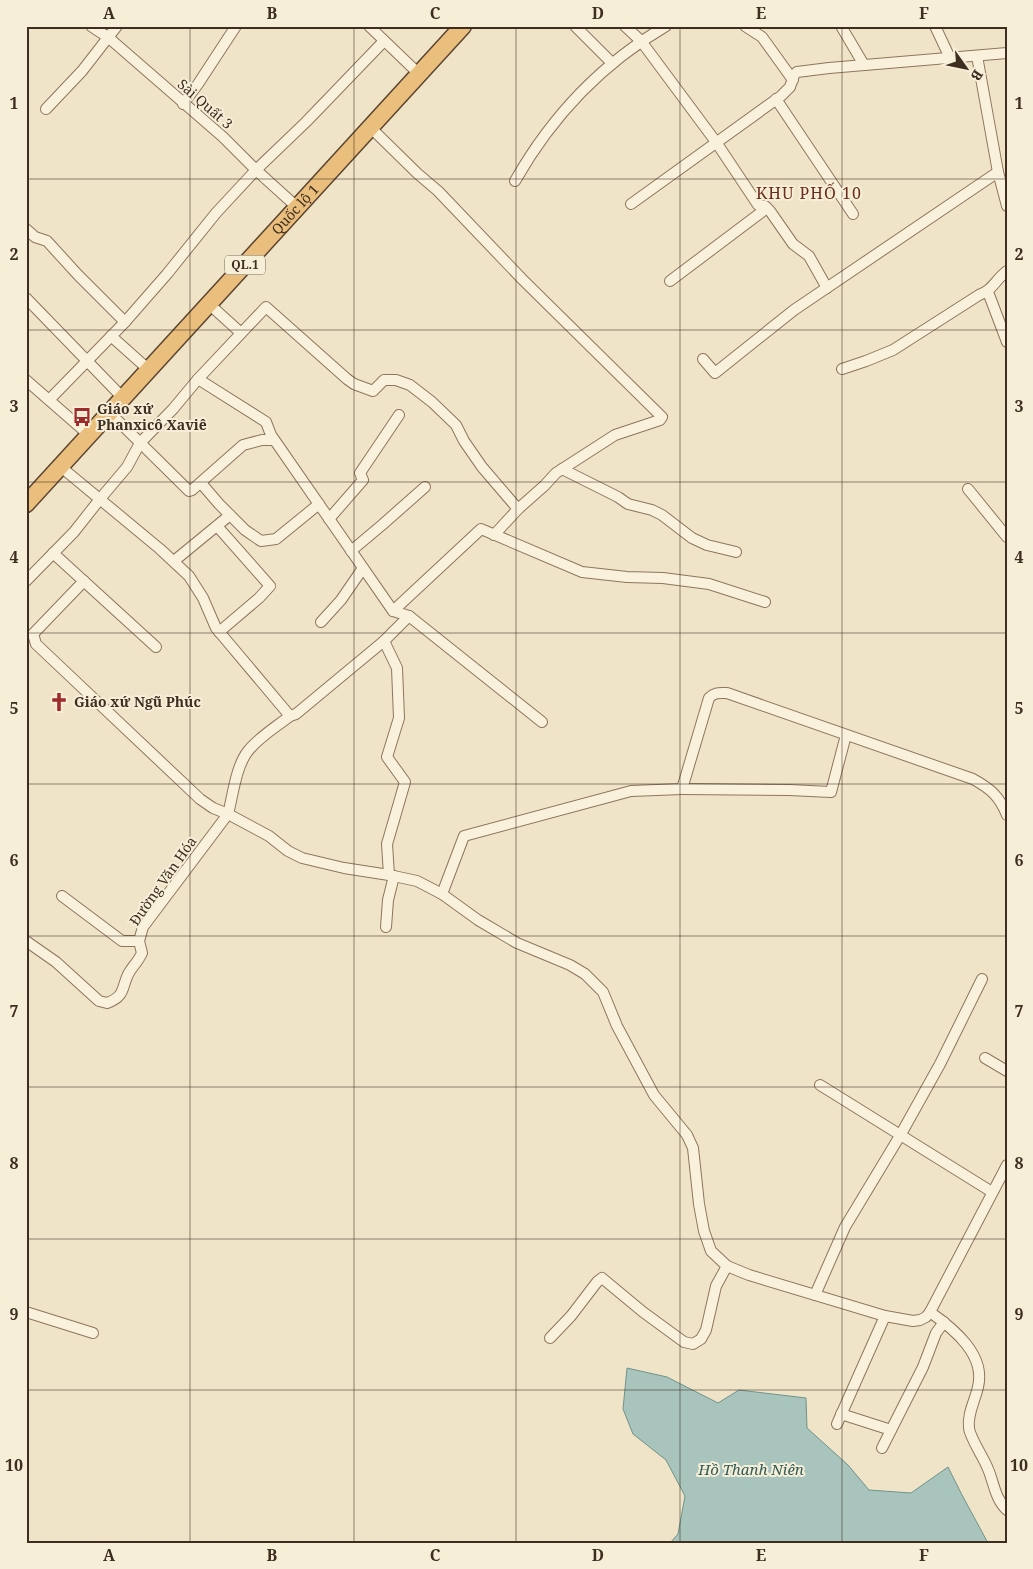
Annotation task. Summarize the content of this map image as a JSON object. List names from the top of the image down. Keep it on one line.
{"streets":{"highway":["Quốc lộ 1","QL.1"],"street":["Sài Quất 3","Đường Văn Hóa"]},"crossings":[["Sài Quất 3","Quốc lộ 1"]],"districts":["KHU PHỐ 10"],"water":["Hồ Thanh Niên"],"places":{"bus stop":["Giáo xứ Phanxicô Xaviê"],"church":["Giáo xứ Ngũ Phúc"]},"north":"bottom right","grid":{"columns":["A","B","C","D","E","F"],"rows":["1","2","3","4","5","6","7","8","9","10"]}}
